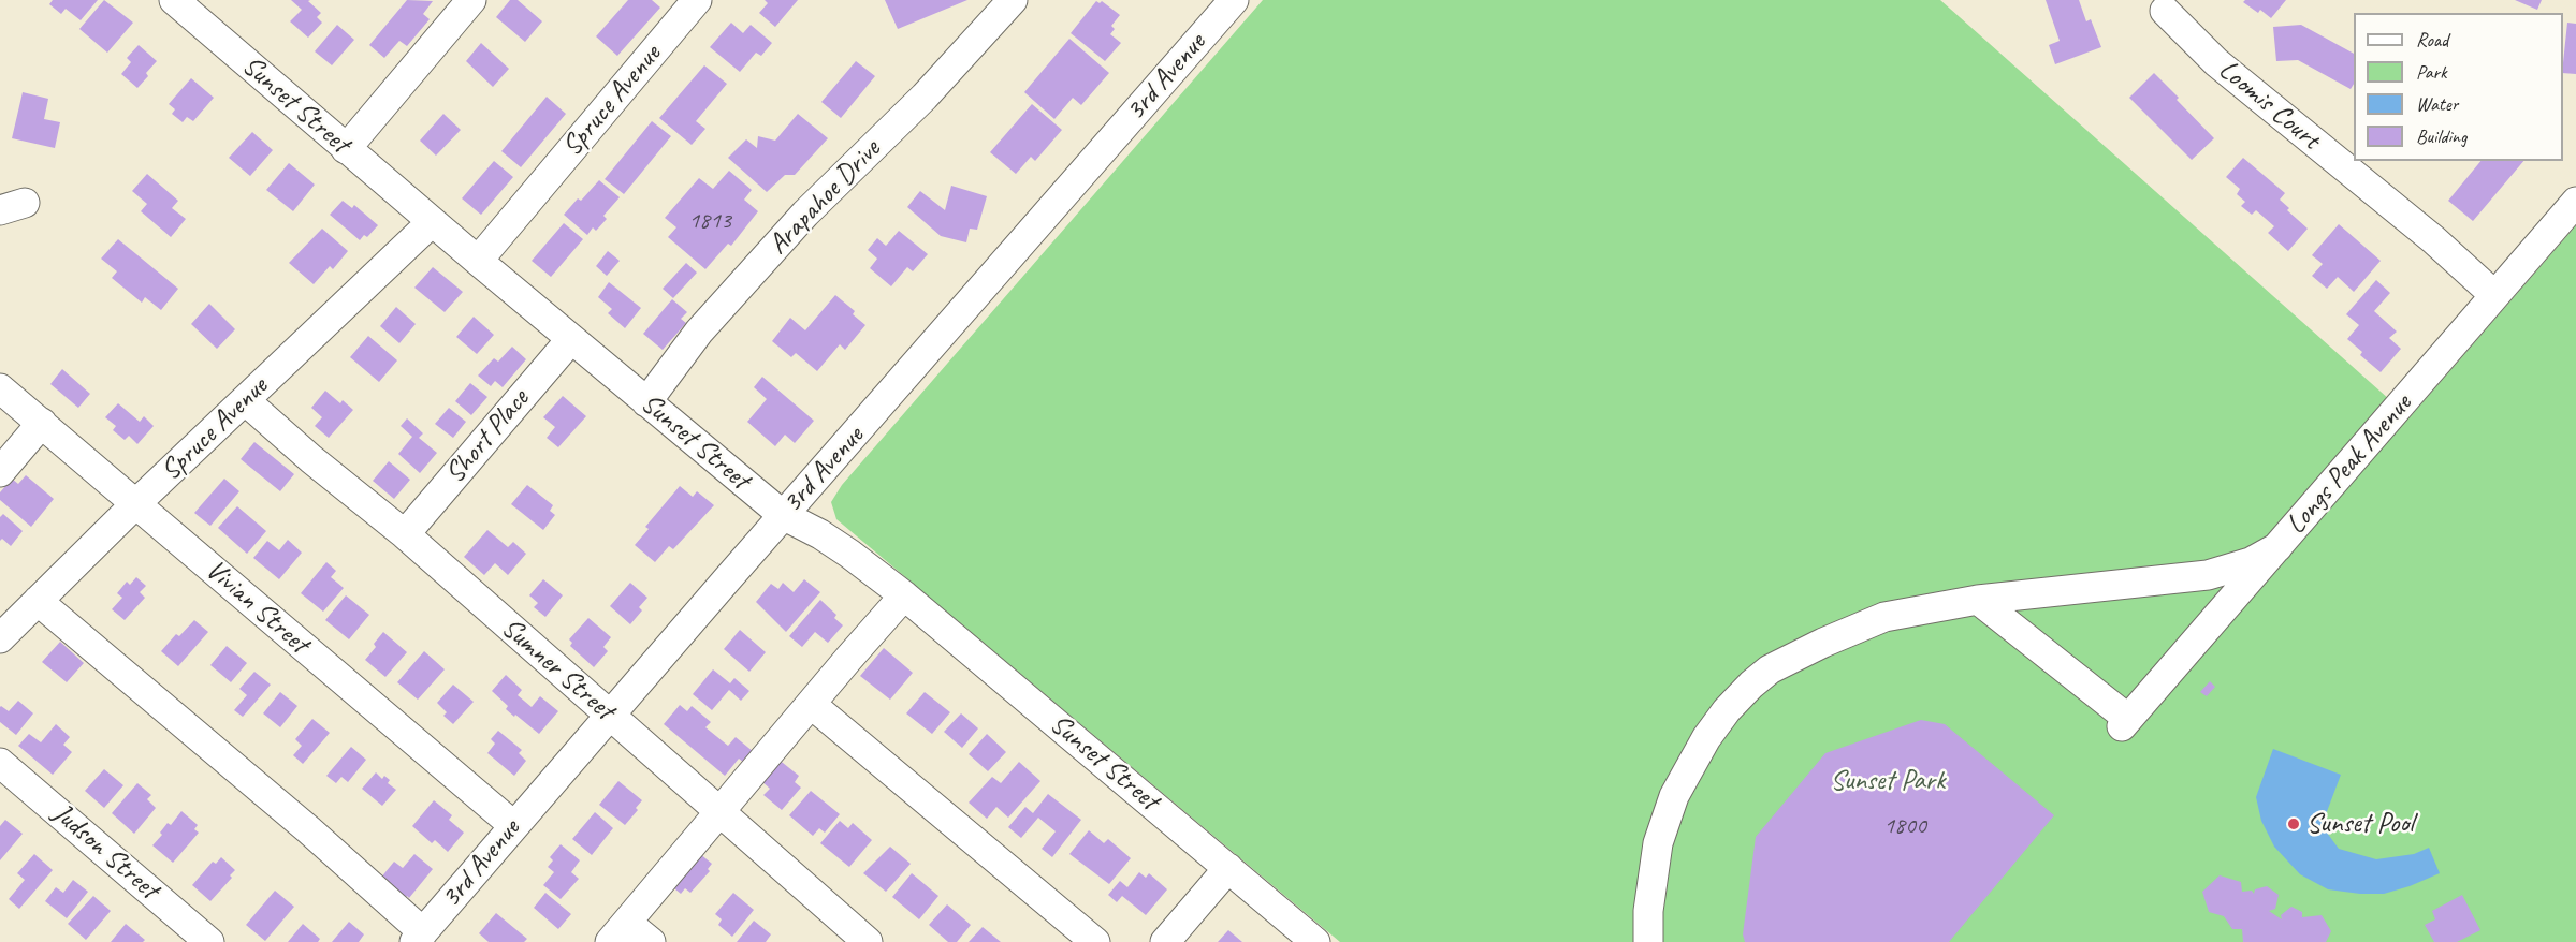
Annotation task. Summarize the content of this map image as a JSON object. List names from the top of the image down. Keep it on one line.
{"streets":{"street":["3rd Avenue","Spruce Avenue","Sunset Street","Loomis Court","Arapahoe Drive","Short Place","Longs Peak Avenue","Vivian Street","Sumner Street","Judson Street"]},"crossings":[["3rd Avenue","Sunset Street"],["3rd Avenue","Vivian Street"],["3rd Avenue","Sumner Street"],["Spruce Avenue","Sunset Street"],["Spruce Avenue","Vivian Street"],["Spruce Avenue","Sumner Street"],["Sunset Street","Arapahoe Drive"],["Sunset Street","Short Place"],["Loomis Court","Longs Peak Avenue"],["Short Place","Sumner Street"]],"parks":["Sunset Park"],"places":["Sunset Pool"],"house_numbers":["1813","1800"],"legend":["Road","Park","Water","Building"]}
